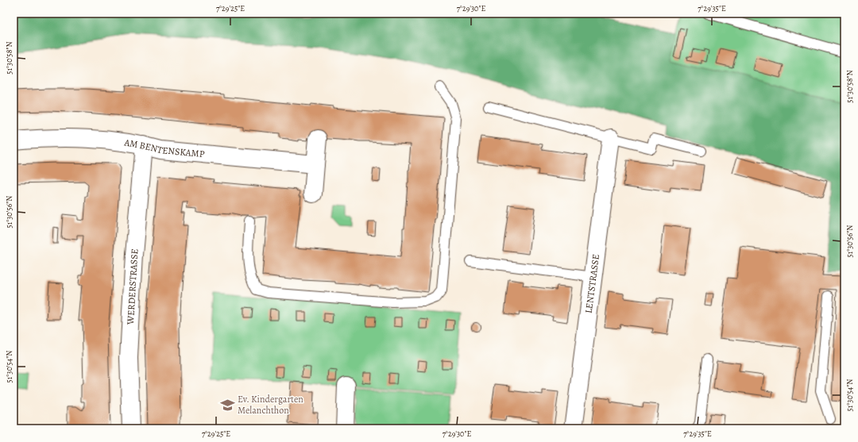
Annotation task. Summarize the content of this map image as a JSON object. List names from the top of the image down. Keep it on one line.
{"streets":{"street":["AM BENTENSKAMP","LENTSTRASSE","WERDERSTRASSE"]},"crossings":[["AM BENTENSKAMP","WERDERSTRASSE"]],"places":{"school or university":["Ev. Kindergarten Melanchthon"]},"coordinates":["7°29'25\"E","7°29'30\"E","7°29'35\"E","51°30'58\"N","51°30'56\"N","51°30'54\"N"]}
